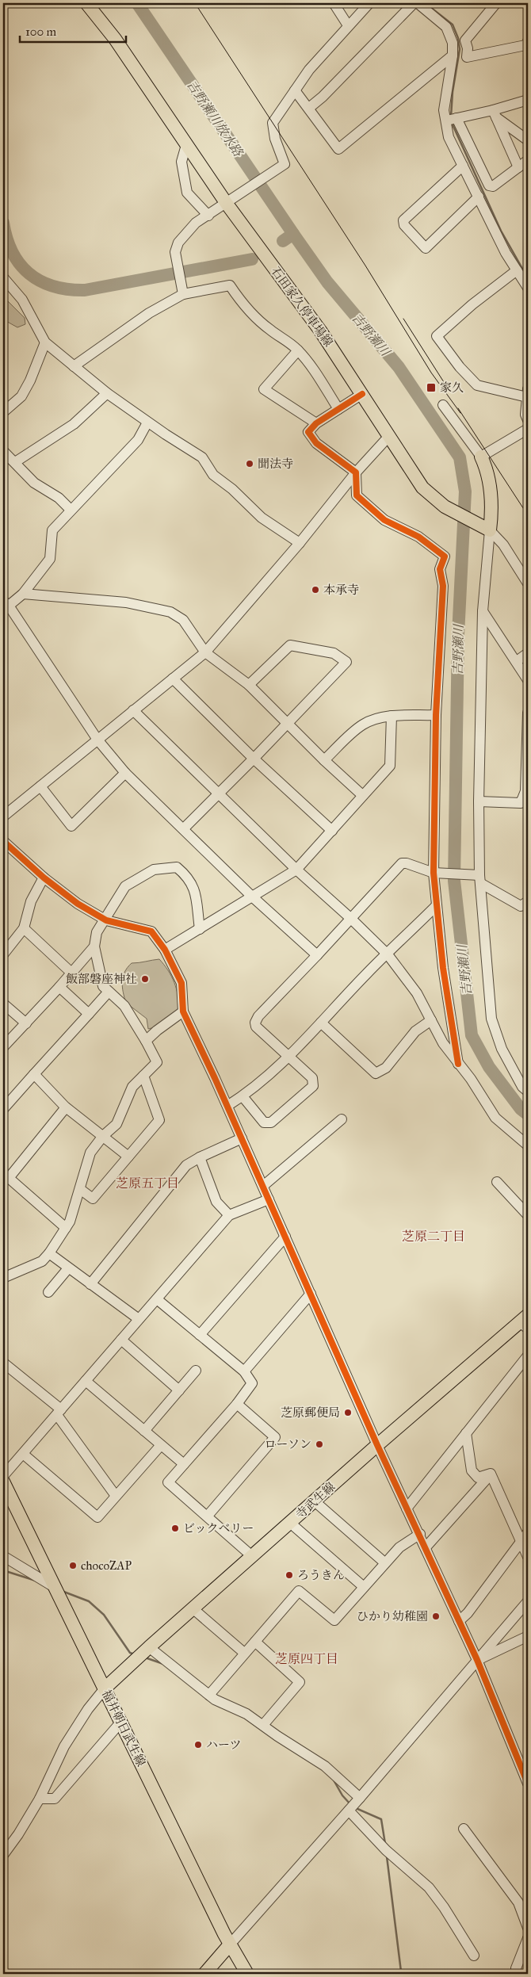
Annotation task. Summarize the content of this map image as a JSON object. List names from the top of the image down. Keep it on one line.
{"streets":{"main road":["石田家久停車場線","寺武生線","福井朝日武生線"]},"crossings":[["寺武生線","福井朝日武生線"]],"districts":["芝原五丁目","芝原二丁目","芝原四丁目"],"water":["吉野瀬川放水路","吉野瀬川"],"places":{"transit":["家久"],"other":["聞法寺","本承寺","飯部磐座神社","芝原郵便局","ローソン","ビックベリー","chocoZAP","ろうきん","ひかり幼稚園","ハーツ"]},"scale_bar":"100 m"}
